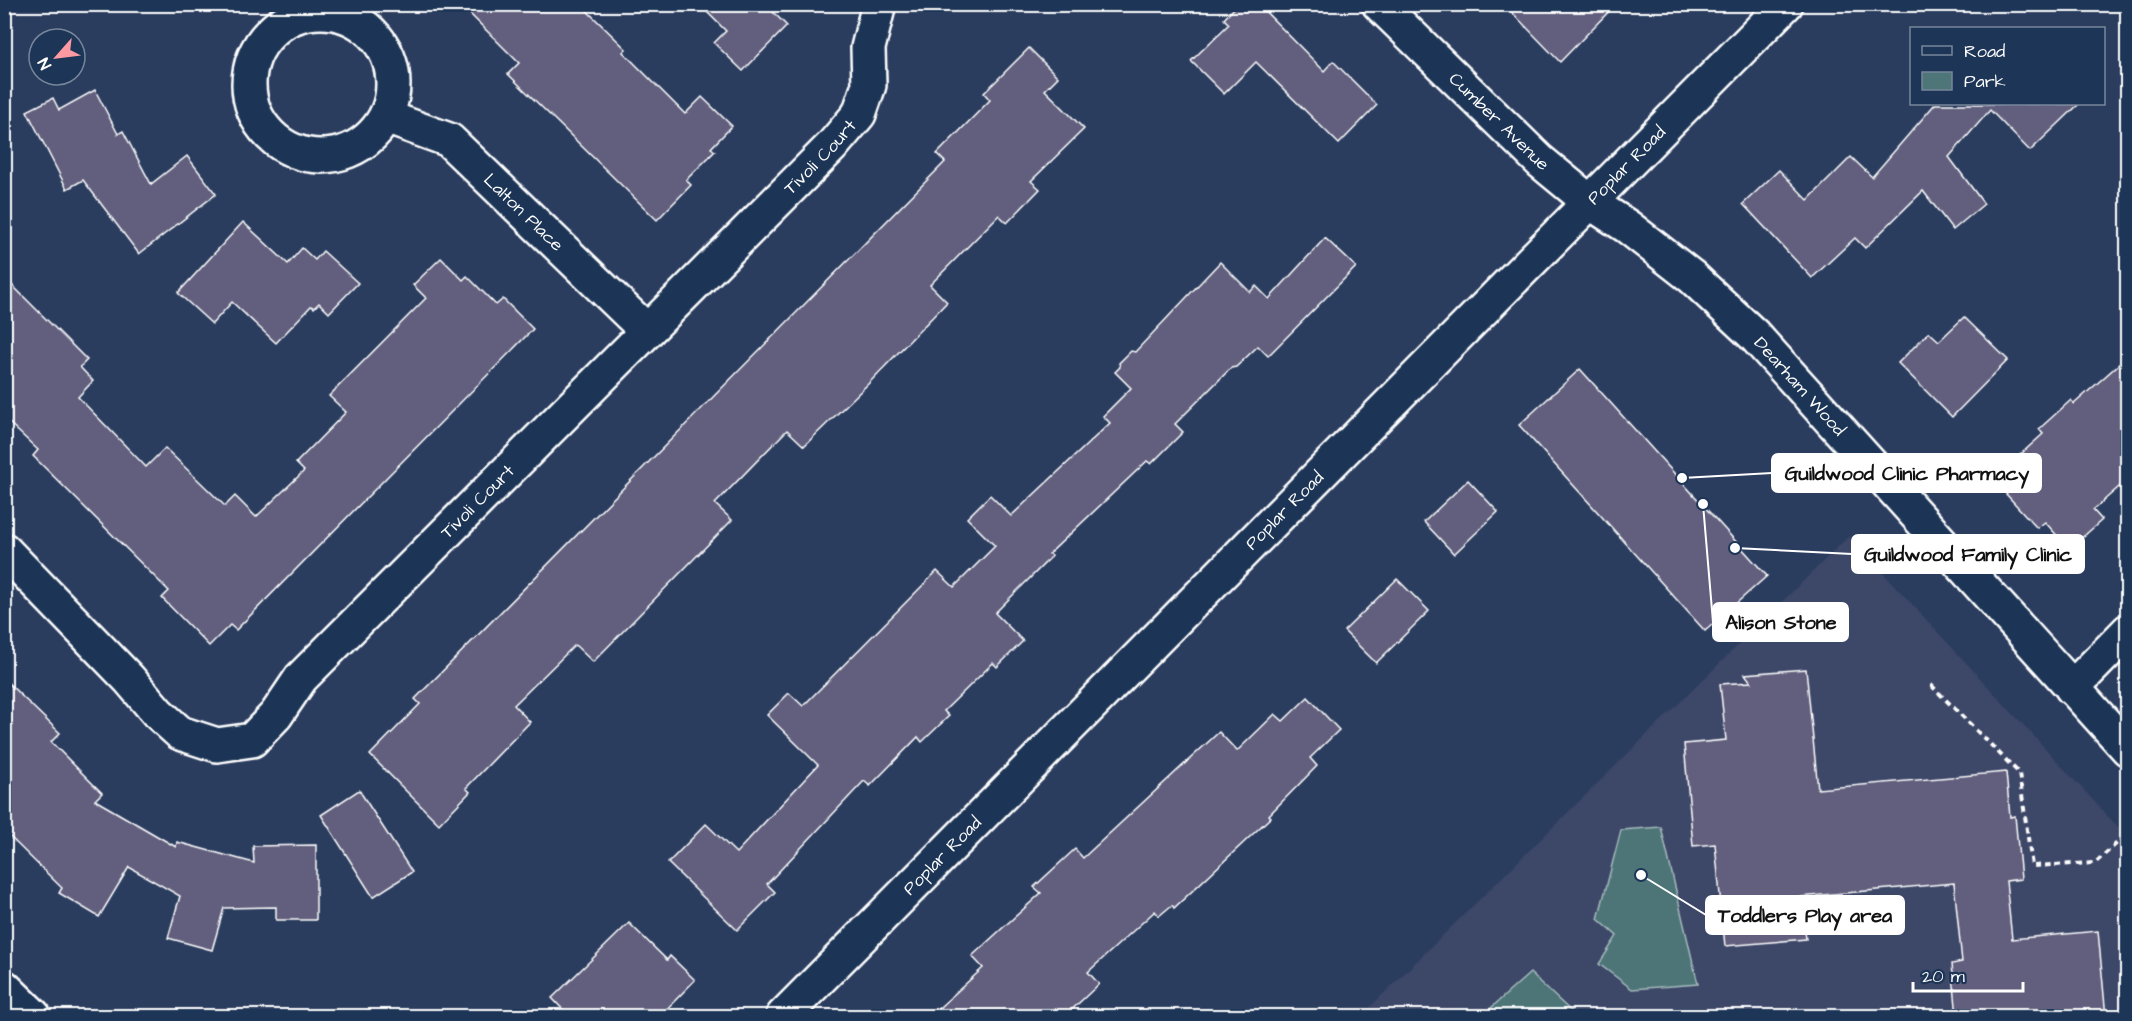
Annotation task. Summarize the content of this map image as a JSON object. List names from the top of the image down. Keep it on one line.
{"streets":{"street":["Cumber Avenue","Tivoli Court","Poplar Road","Lalton Place","Dearham Wood"]},"crossings":[["Cumber Avenue","Poplar Road"],["Cumber Avenue","Dearham Wood"],["Tivoli Court","Lalton Place"]],"places":["Guildwood Clinic Pharmacy","Alison Stone","Guildwood Family Clinic","Toddlers Play area"],"legend":["Road","Park"],"scale_bar":"20 m","north":"bottom left"}
